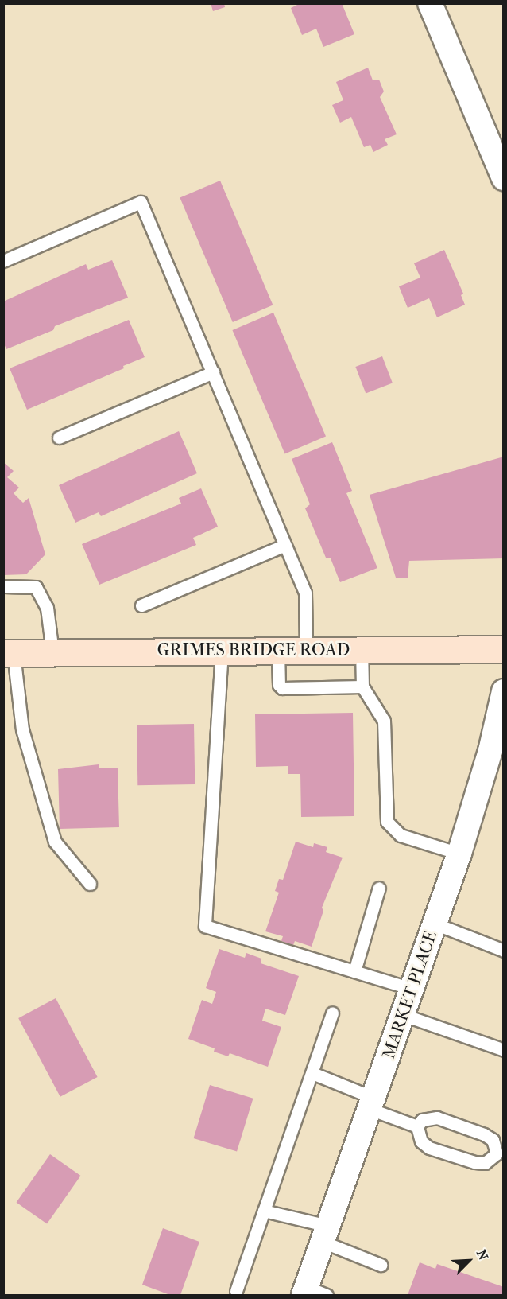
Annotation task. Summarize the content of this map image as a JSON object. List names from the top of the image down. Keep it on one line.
{"streets":{"street":["GRIMES BRIDGE ROAD","MARKET PLACE"]},"north":"top right"}
